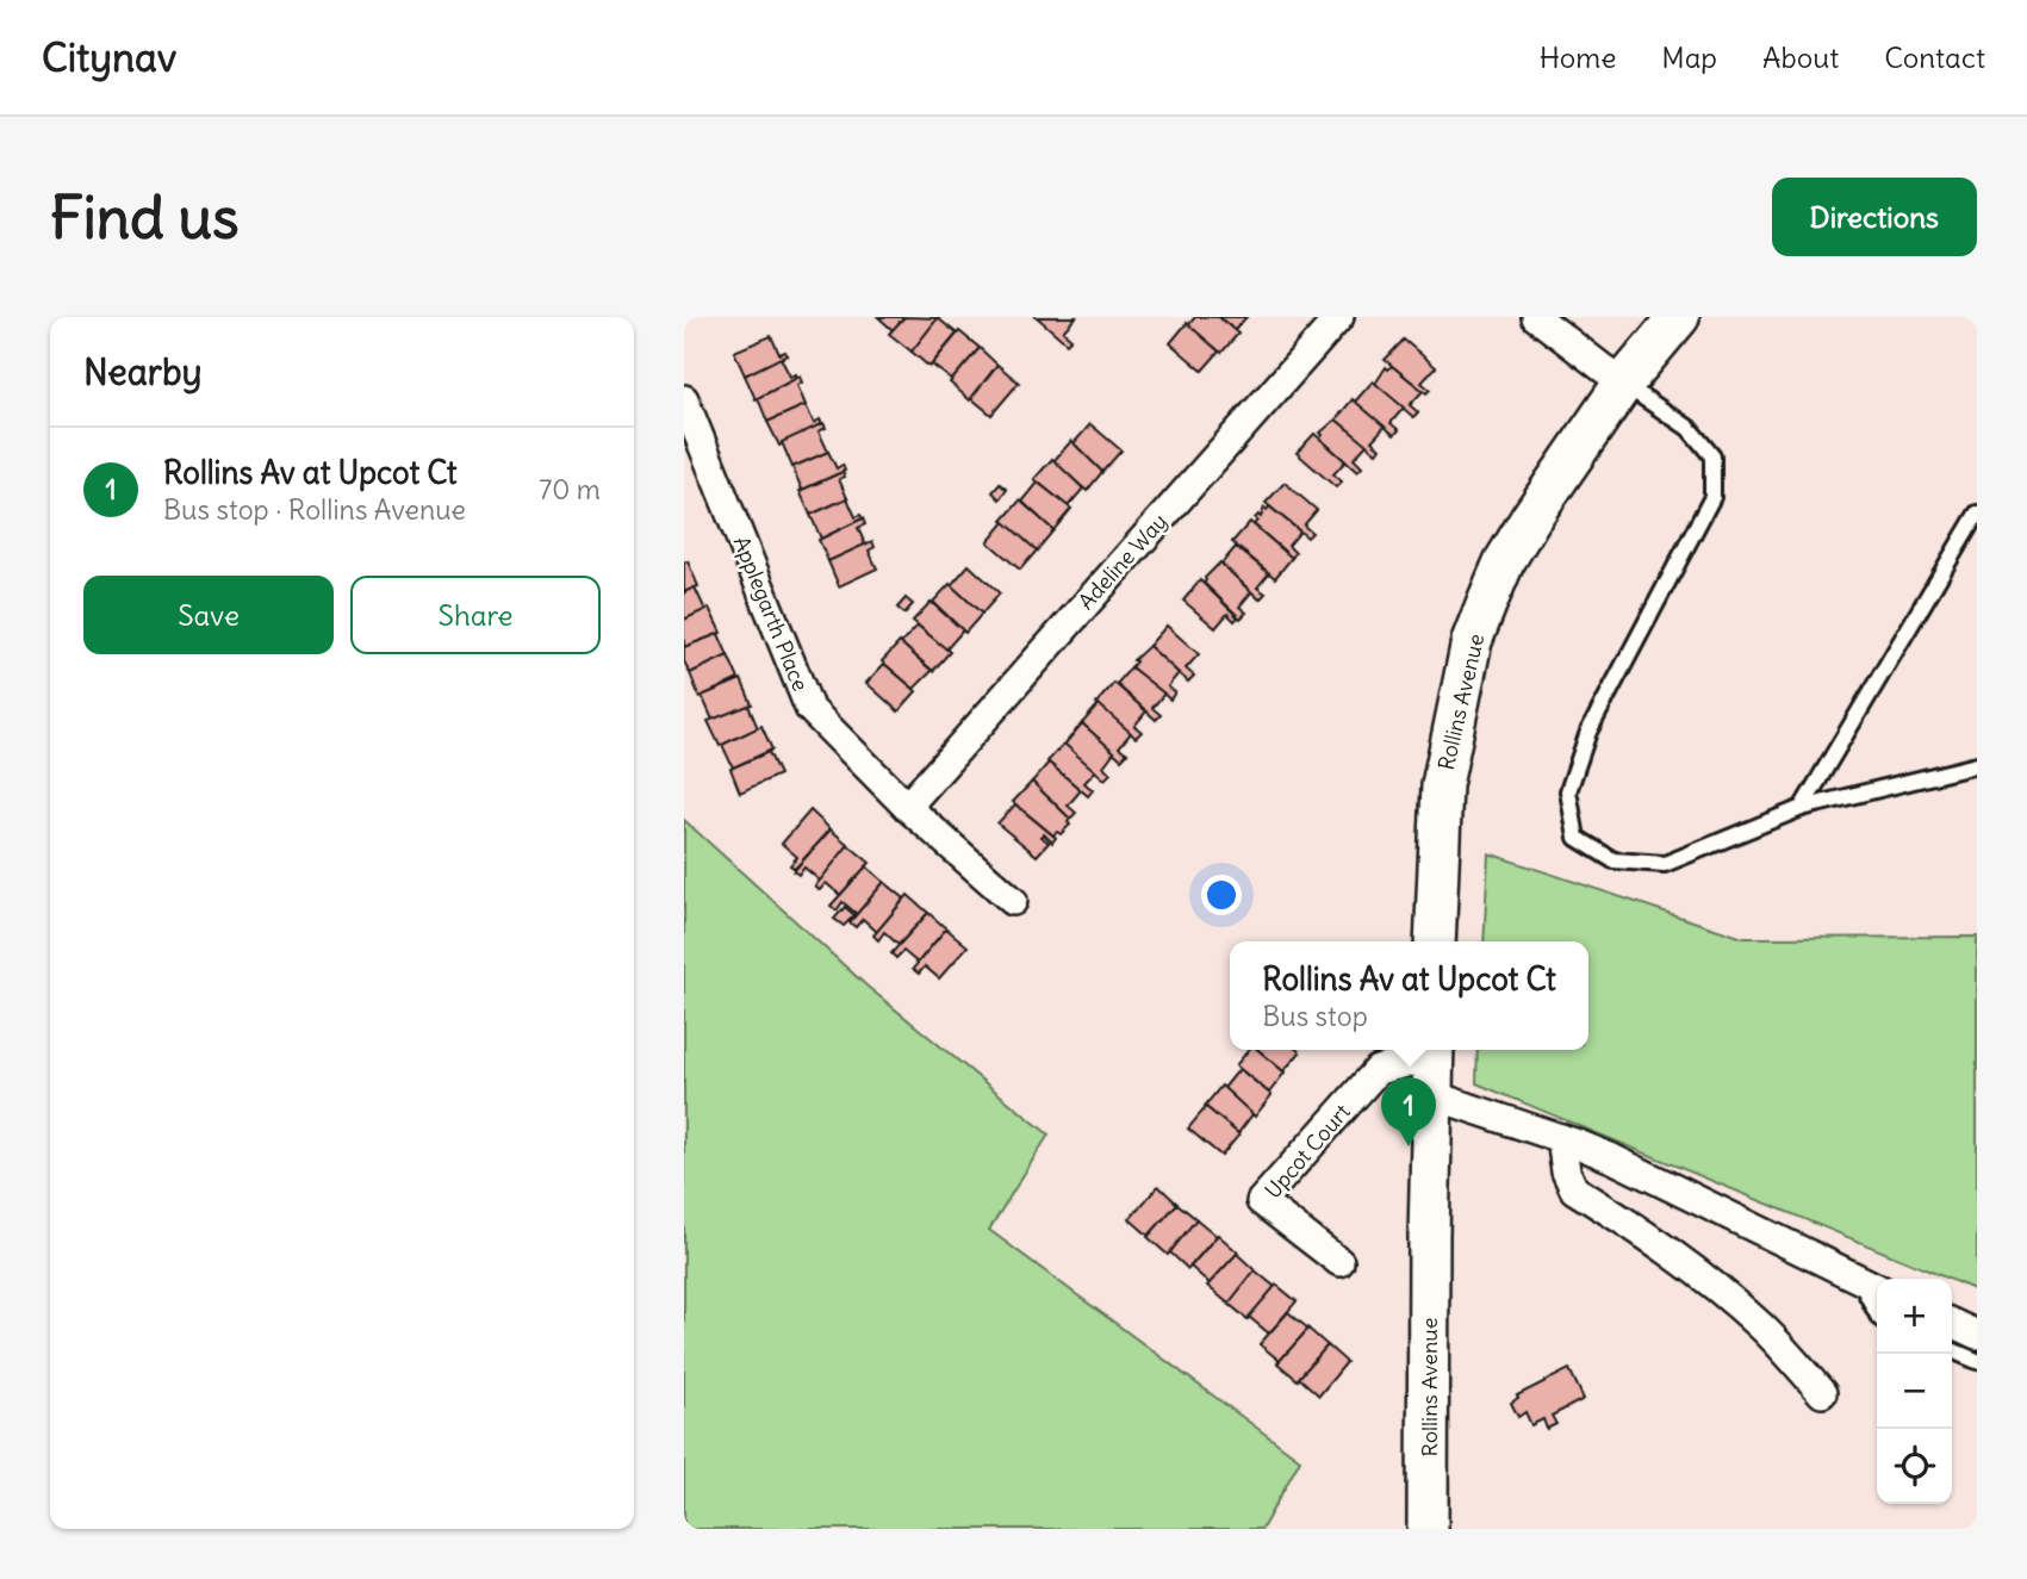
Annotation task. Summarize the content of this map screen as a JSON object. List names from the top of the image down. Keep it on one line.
{"streets":{"street":["Adeline Way","Applegarth Place","Rollins Avenue","Upcot Court"]},"crossings":[["Adeline Way","Applegarth Place"],["Rollins Avenue","Upcot Court"]],"page":{"header":"Citynav","nav":["Home","Map","About","Contact"],"buttons":["Directions",["Save","Share"]],"title":"Find us","heading":"Nearby","list":[{"mark":"1","name":"Rollins Av at Upcot Ct","note":"Bus stop · Rollins Avenue","value":"70 m"}],"popup":["Rollins Av at Upcot Ct","Bus stop"],"pins":"1","map_buttons":["+","−"]}}
